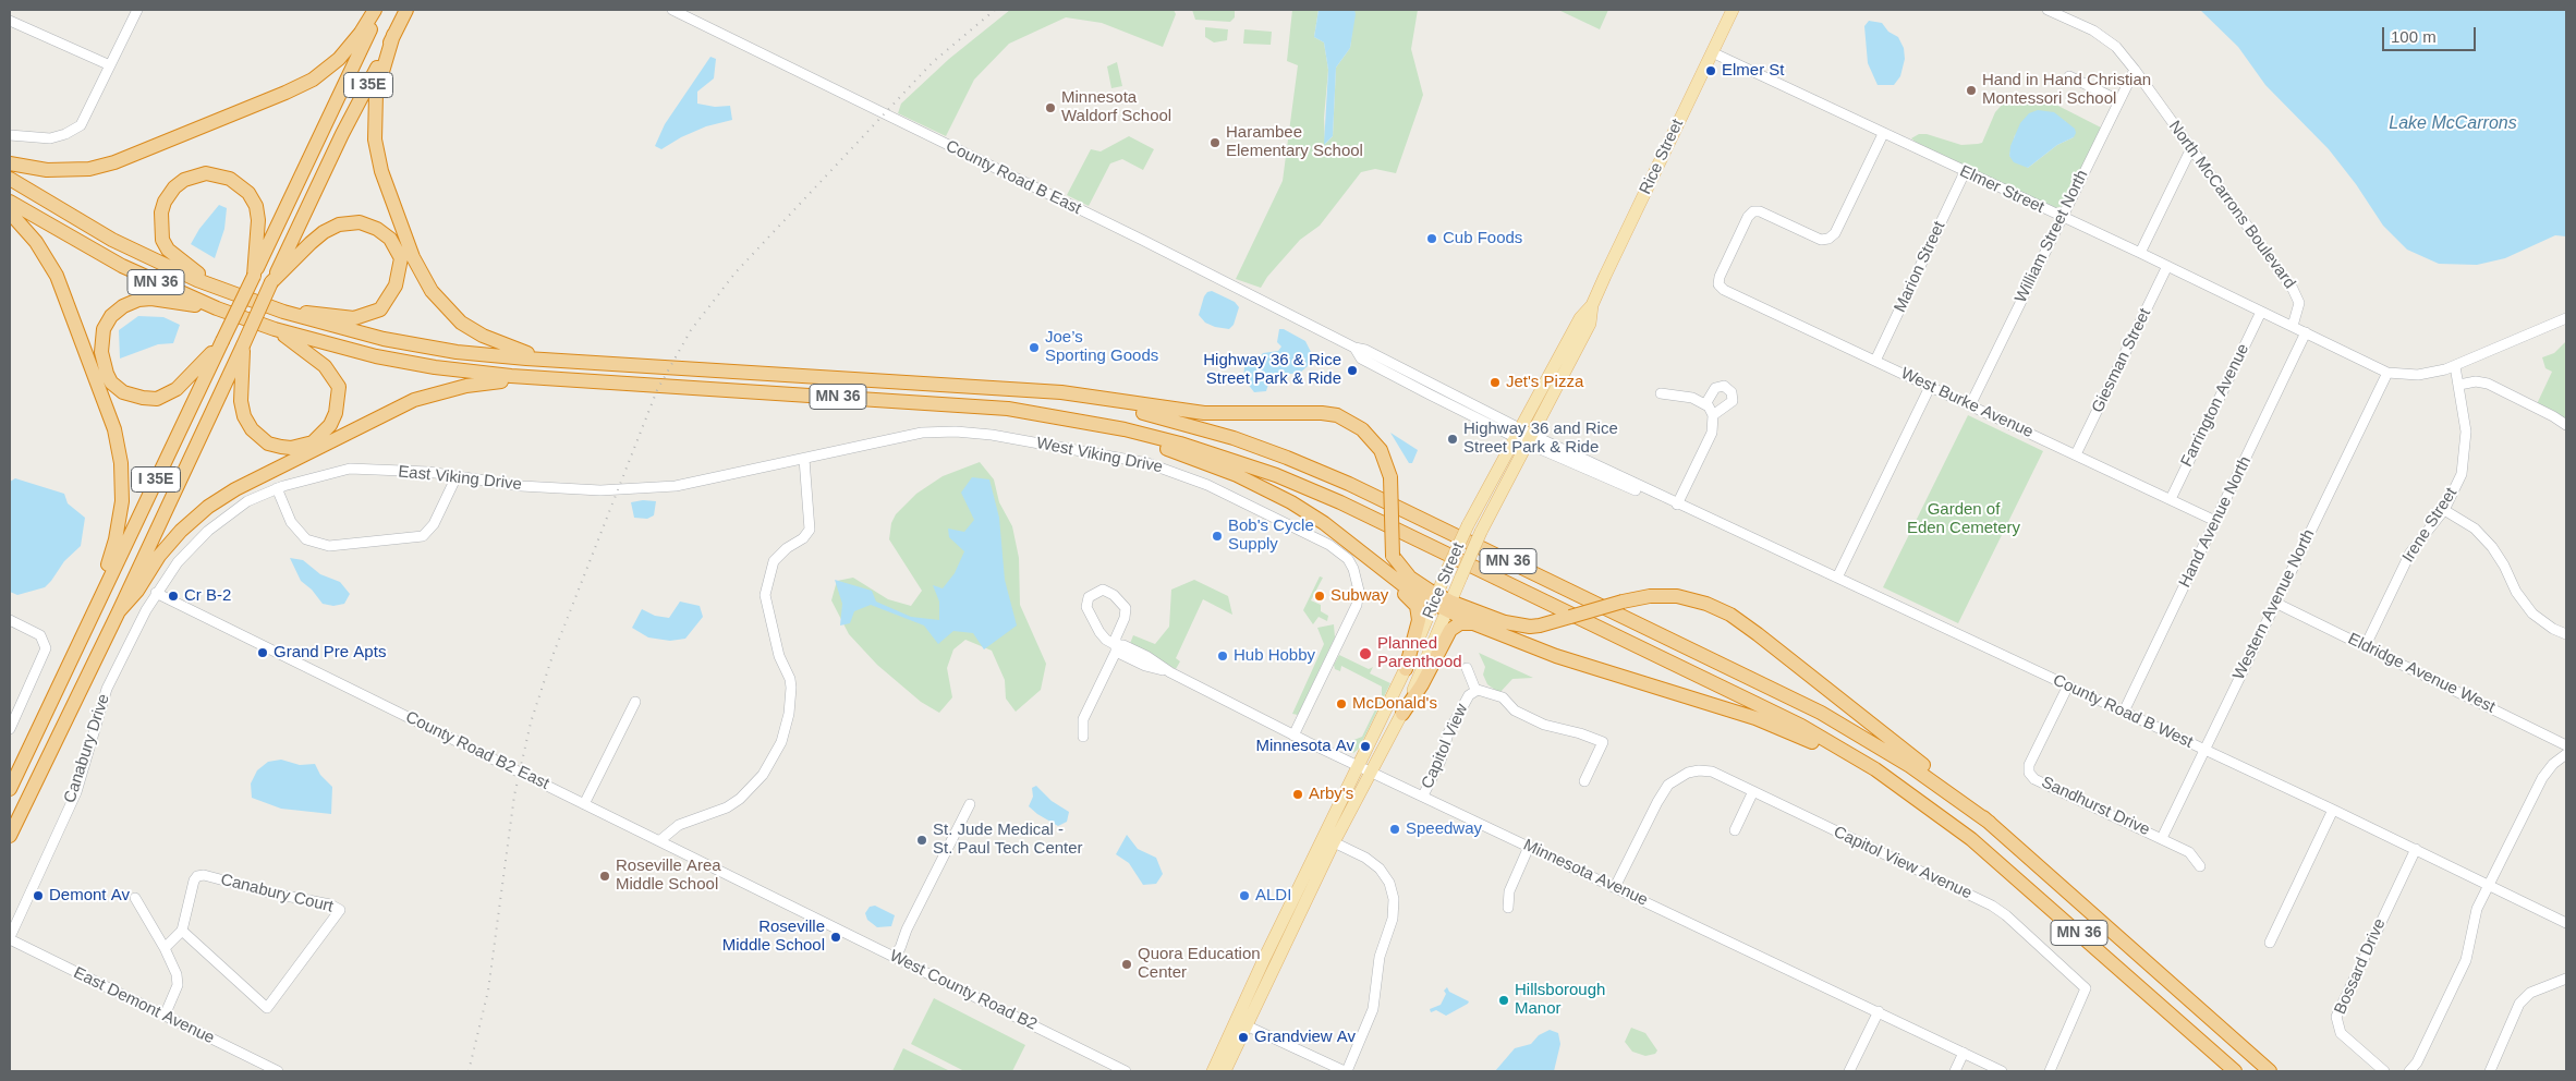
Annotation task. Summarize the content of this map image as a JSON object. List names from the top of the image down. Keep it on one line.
{"streets":{"highway":["I 35E","MN 36"],"main road":["Rice Street"],"street":["County Road B East","Elmer Street","North McCarrons Boulevard","William Street North","Marion Street","Giesman Street","West Burke Avenue","Farrington Avenue","West Viking Drive","East Viking Drive","Hand Avenue North","Irene Street","Western Avenue North","Eldridge Avenue West","County Road B West","Capitol View","Canabury Drive","County Road B2 East","Sandhurst Drive","Capitol View Avenue","Minnesota Avenue","Canabury Court","Bossard Drive","West County Road B2","East Demont Avenue"]},"crossings":[["Rice Street","County Road B East"],["Rice Street","Elmer Street"],["Rice Street","County Road B West"],["Rice Street","Minnesota Avenue"],["County Road B East","County Road B West"],["Elmer Street","North McCarrons Boulevard"],["Elmer Street","William Street North"],["Elmer Street","Marion Street"],["Elmer Street","Giesman Street"],["Elmer Street","West Burke Avenue"],["Elmer Street","Farrington Avenue"],["Elmer Street","Hand Avenue North"],["North McCarrons Boulevard","William Street North"],["William Street North","West Burke Avenue"],["Marion Street","West Burke Avenue"],["Giesman Street","West Burke Avenue"],["West Burke Avenue","Farrington Avenue"],["West Burke Avenue","Hand Avenue North"],["West Viking Drive","East Viking Drive"],["West Viking Drive","Minnesota Avenue"],["East Viking Drive","Canabury Drive"],["East Viking Drive","County Road B2 East"],["Hand Avenue North","County Road B West"],["Irene Street","Eldridge Avenue West"],["Western Avenue North","Eldridge Avenue West"],["Western Avenue North","County Road B West"],["Western Avenue North","Sandhurst Drive"],["County Road B West","Sandhurst Drive"],["County Road B West","Bossard Drive"],["Capitol View","Minnesota Avenue"],["Canabury Drive","County Road B2 East"],["Canabury Drive","East Demont Avenue"],["County Road B2 East","West County Road B2"],["Capitol View Avenue","Minnesota Avenue"]],"water":["Lake McCarrons"],"parks":["Garden of Eden Cemetery"],"places":["Elmer St","Hand in Hand Christian Montessori School","Minnesota Waldorf School","Harambee Elementary School","Cub Foods","Joe’s Sporting Goods","Highway 36 & Rice Street Park & Ride","Jet's Pizza","Highway 36 and Rice Street Park & Ride","Bob's Cycle Supply","Cr B-2","Subway","Grand Pre Apts","Planned Parenthood","Hub Hobby","McDonald's","Minnesota Av","Arby's","Speedway","St. Jude Medical - St. Paul Tech Center","Roseville Area Middle School","Demont Av","ALDI","Roseville Middle School","Quora Education Center","Hillsborough Manor","Grandview Av"],"scale_bar":"100 m"}
